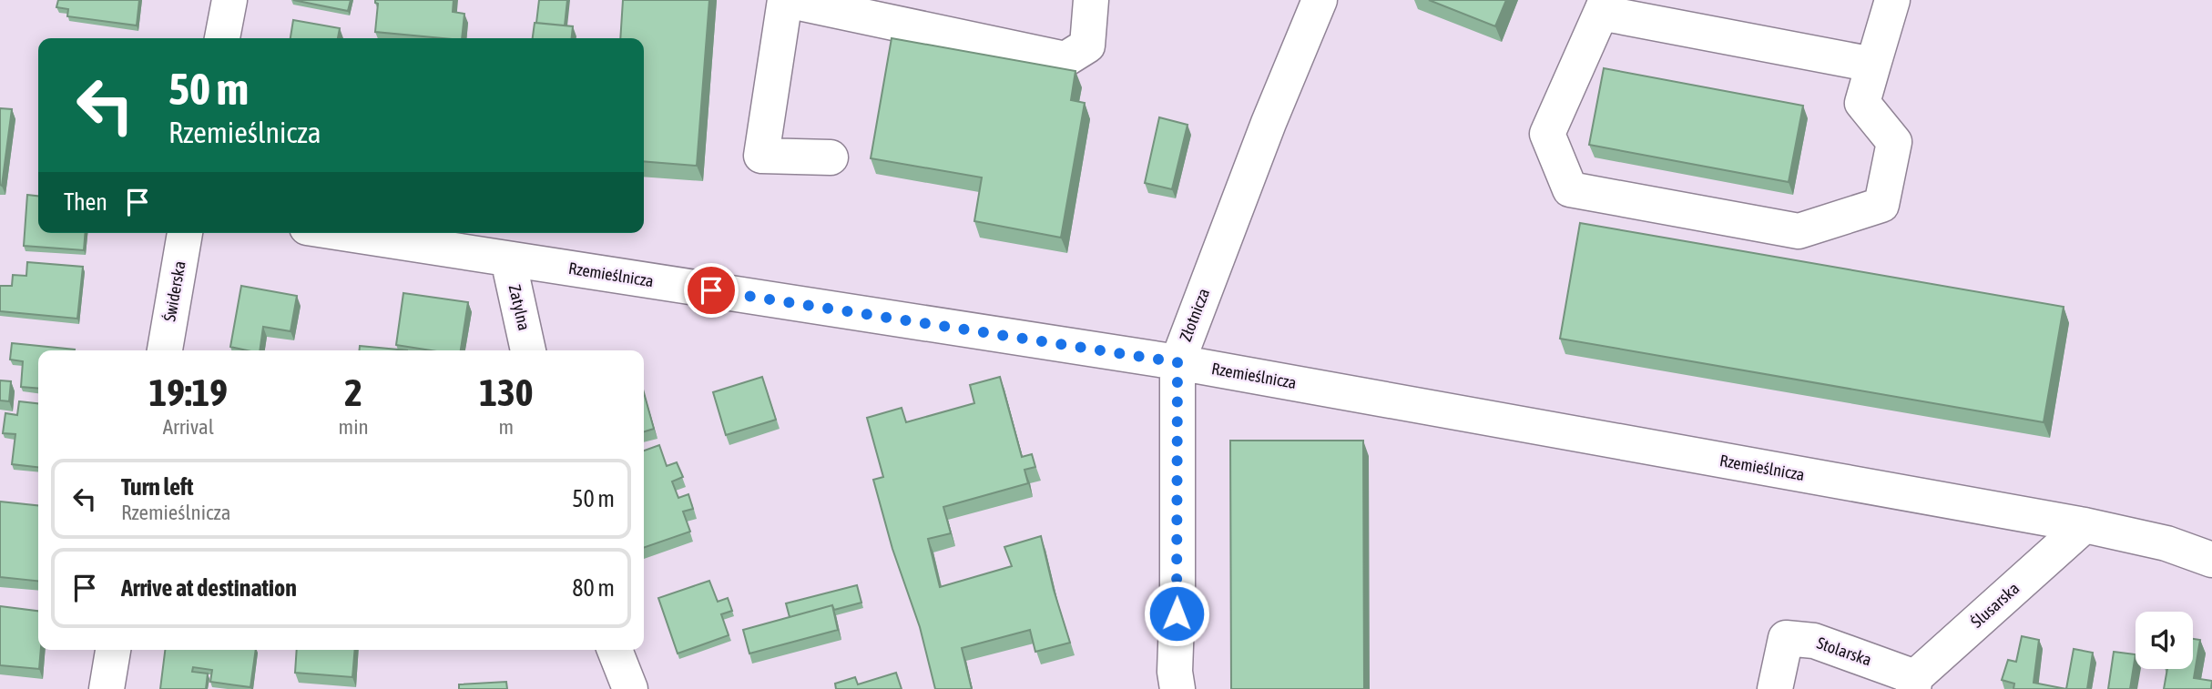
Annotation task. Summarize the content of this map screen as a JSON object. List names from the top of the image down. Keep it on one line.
{"streets":{"street":["Rzemieślnicza","Świderska","Zatylna","Złotnicza","Ślusarska","Stolarska"]},"crossings":[["Rzemieślnicza","Zatylna"],["Rzemieślnicza","Złotnicza"],["Rzemieślnicza","Ślusarska"],["Ślusarska","Stolarska"]],"page":{"turn":["50 m","Rzemieślnicza"],"then":"Then","eta":["19:19","Arrival","2","min","130","m"],"list":[{"name":"Turn left","note":"Rzemieślnicza","value":"50 m"},{"name":"Arrive at destination","value":"80 m"}]}}
